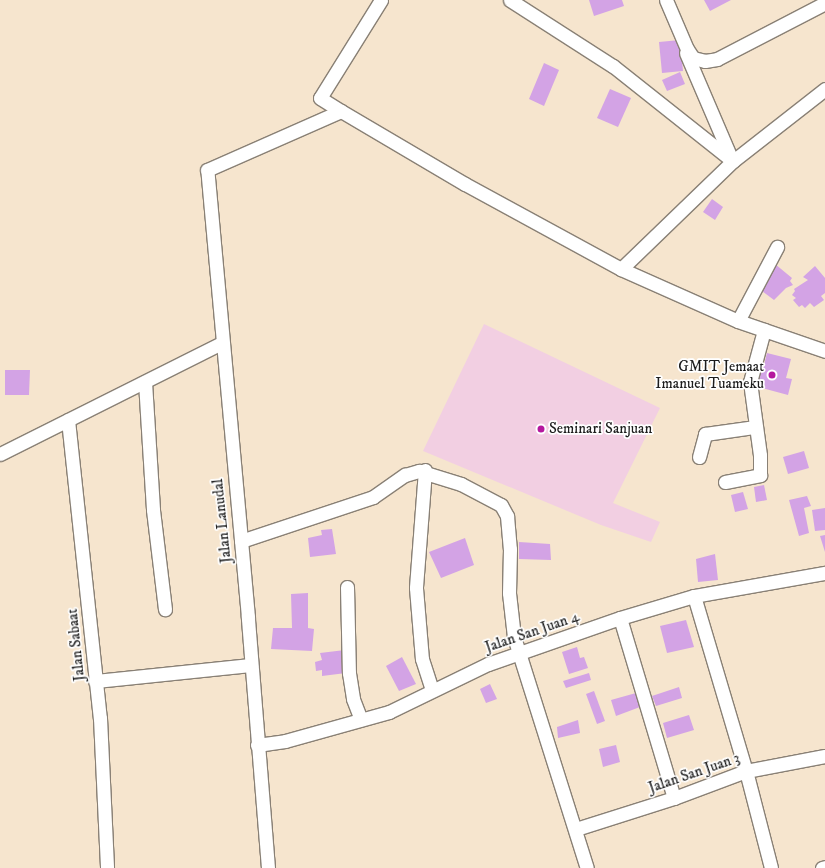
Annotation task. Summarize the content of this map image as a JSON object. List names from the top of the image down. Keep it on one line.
{"streets":{"street":["Jalan Lanudal","Jalan San Juan 4","Jalan Sabaat","Jalan San Juan 3"]},"crossings":[["Jalan Lanudal","Jalan San Juan 4"]],"places":["GMIT Jemaat Imanuel Tuameku","Seminari Sanjuan"]}
